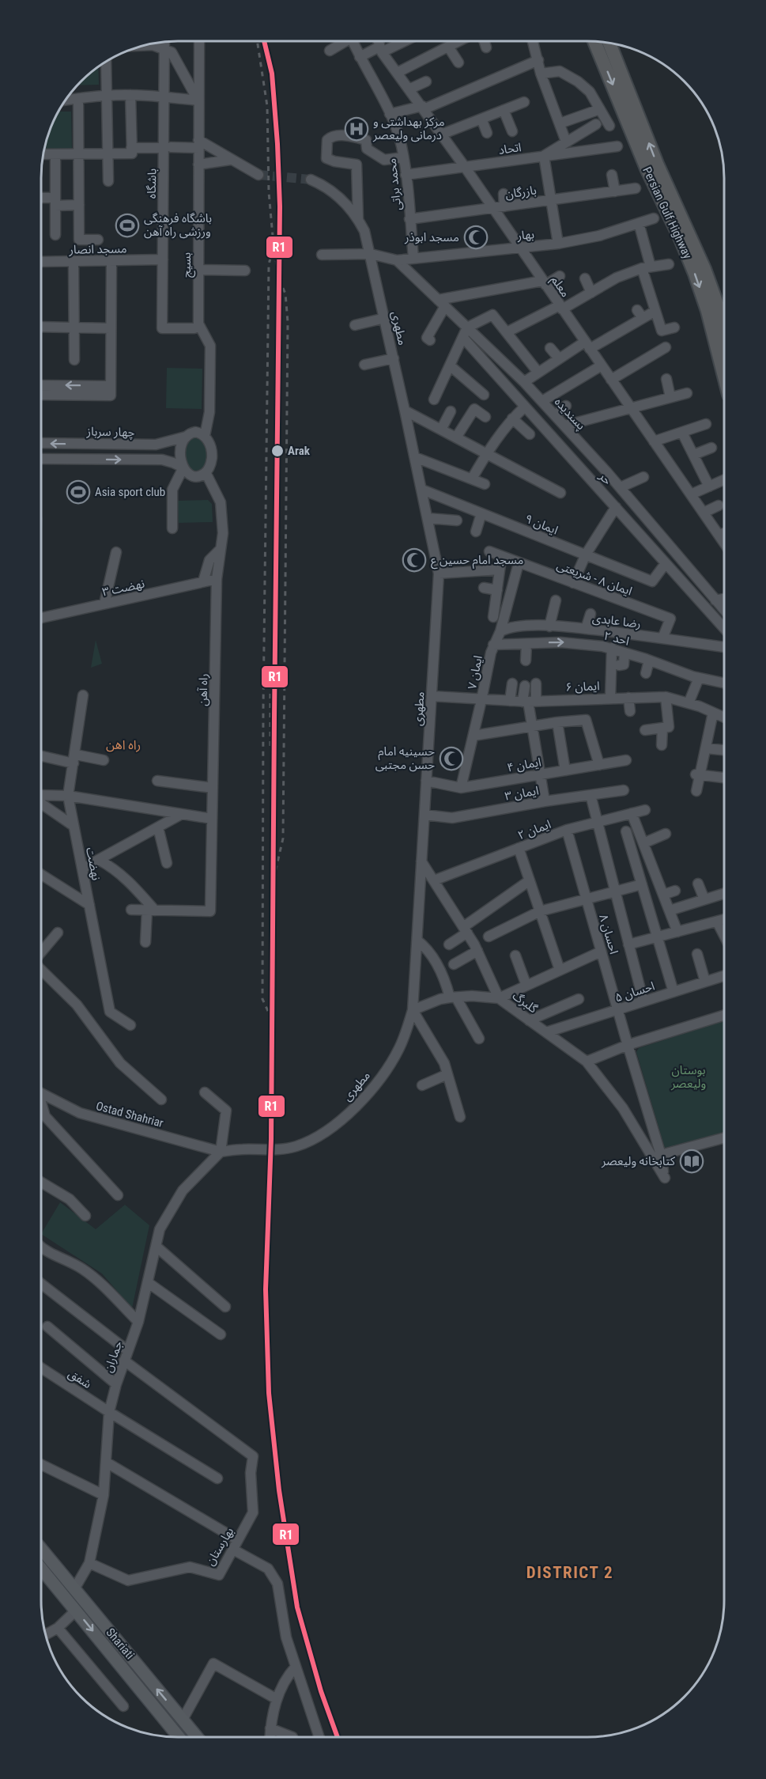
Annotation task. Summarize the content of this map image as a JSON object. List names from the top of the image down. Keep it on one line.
{"streets":{"highway":["Persian Gulf Highway"],"main road":["Shariati"],"street":["اتحاد","باشگاه","محمد براتی","بازرگان","بهار","مسجد انصار","بسیج","معلم","مطهری","پسندیده","چهار سرباز","حر","ایمان ۹","ایمان ۸ - شریعتی","نهضت ۳","رضا عابدی","احد ۲","ایمان ۷","ایمان ۶","راه آهن","ایمان ۴","ایمان ۳","ایمان ۲","نهضت","احسان ۸","احسان ۵","گلبرگ","Ostad Shahriar","جماران","شفق","بهارستان"]},"crossings":[["اتحاد","محمد براتی"],["اتحاد","معلم"],["باشگاه","مسجد انصار"],["محمد براتی","بازرگان"],["محمد براتی","بهار"],["بازرگان","معلم"],["بهار","معلم"],["بهار","پسندیده"],["بسیج","چهار سرباز"],["بسیج","راه آهن"],["مطهری","ایمان ۹"],["مطهری","ایمان ۶"],["مطهری","ایمان ۴"],["مطهری","ایمان ۳"],["مطهری","گلبرگ"],["مطهری","Ostad Shahriar"],["مطهری","جماران"],["چهار سرباز","راه آهن"],["حر","ایمان ۹"],["ایمان ۸ - شریعتی","رضا عابدی"],["ایمان ۸ - شریعتی","ایمان ۷"],["نهضت ۳","راه آهن"],["رضا عابدی","ایمان ۷"],["احد ۲","ایمان ۷"],["ایمان ۷","ایمان ۶"],["ایمان ۷","ایمان ۴"],["ایمان ۲","احسان ۸"],["احسان ۸","احسان ۵"],["احسان ۸","گلبرگ"],["احسان ۵","گلبرگ"],["Ostad Shahriar","جماران"],["جماران","شفق"],["جماران","بهارستان"],["جماران","Shariati"]],"districts":["راه اهن","DISTRICT 2"],"parks":["بوستان ولیعصر"],"places":{"hospital":["مرکز بهداشتی و درمانی ولیعصر"],"sports":["باشگاه فرهنگی ورزشی راه آهن","Asia sport club"],"mosque":["مسجد ابوذر","مسجد امام حسین ع","حسینیه امام حسن مجتبی"],"other":["Arak"],"library":["کتابخانه ولیعصر"]},"lines":["transit line R1"]}
